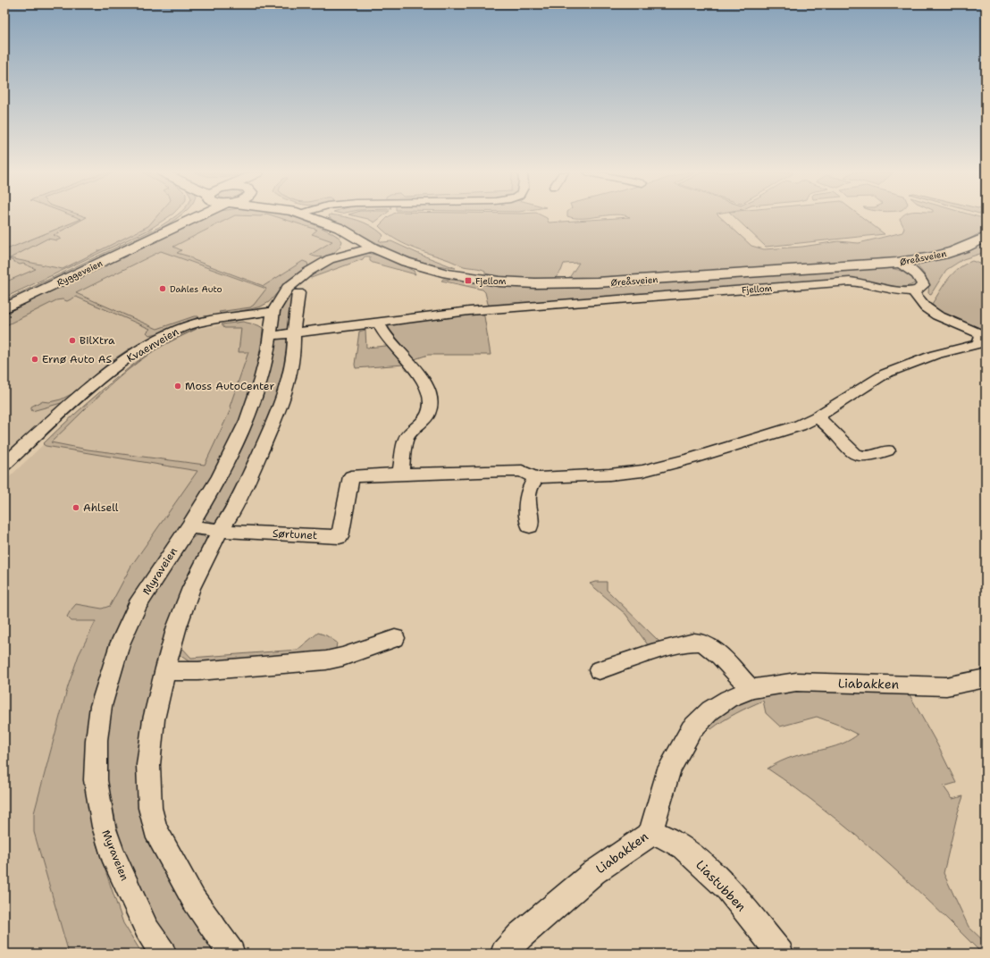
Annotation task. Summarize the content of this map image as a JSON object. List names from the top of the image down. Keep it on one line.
{"streets":{"street":["Øreåsveien","Ryggeveien","Fjellom","Kvaenveien","Sørtunet","Myraveien","Liabakken","Liastubben"]},"crossings":[["Øreåsveien","Myraveien"],["Kvaenveien","Myraveien"],["Sørtunet","Myraveien"],["Liabakken","Liastubben"]],"places":{"transit":["Fjellom"],"other":["Dahles Auto","BilXtra","Ernø Auto AS","Moss AutoCenter","Ahlsell"]}}
